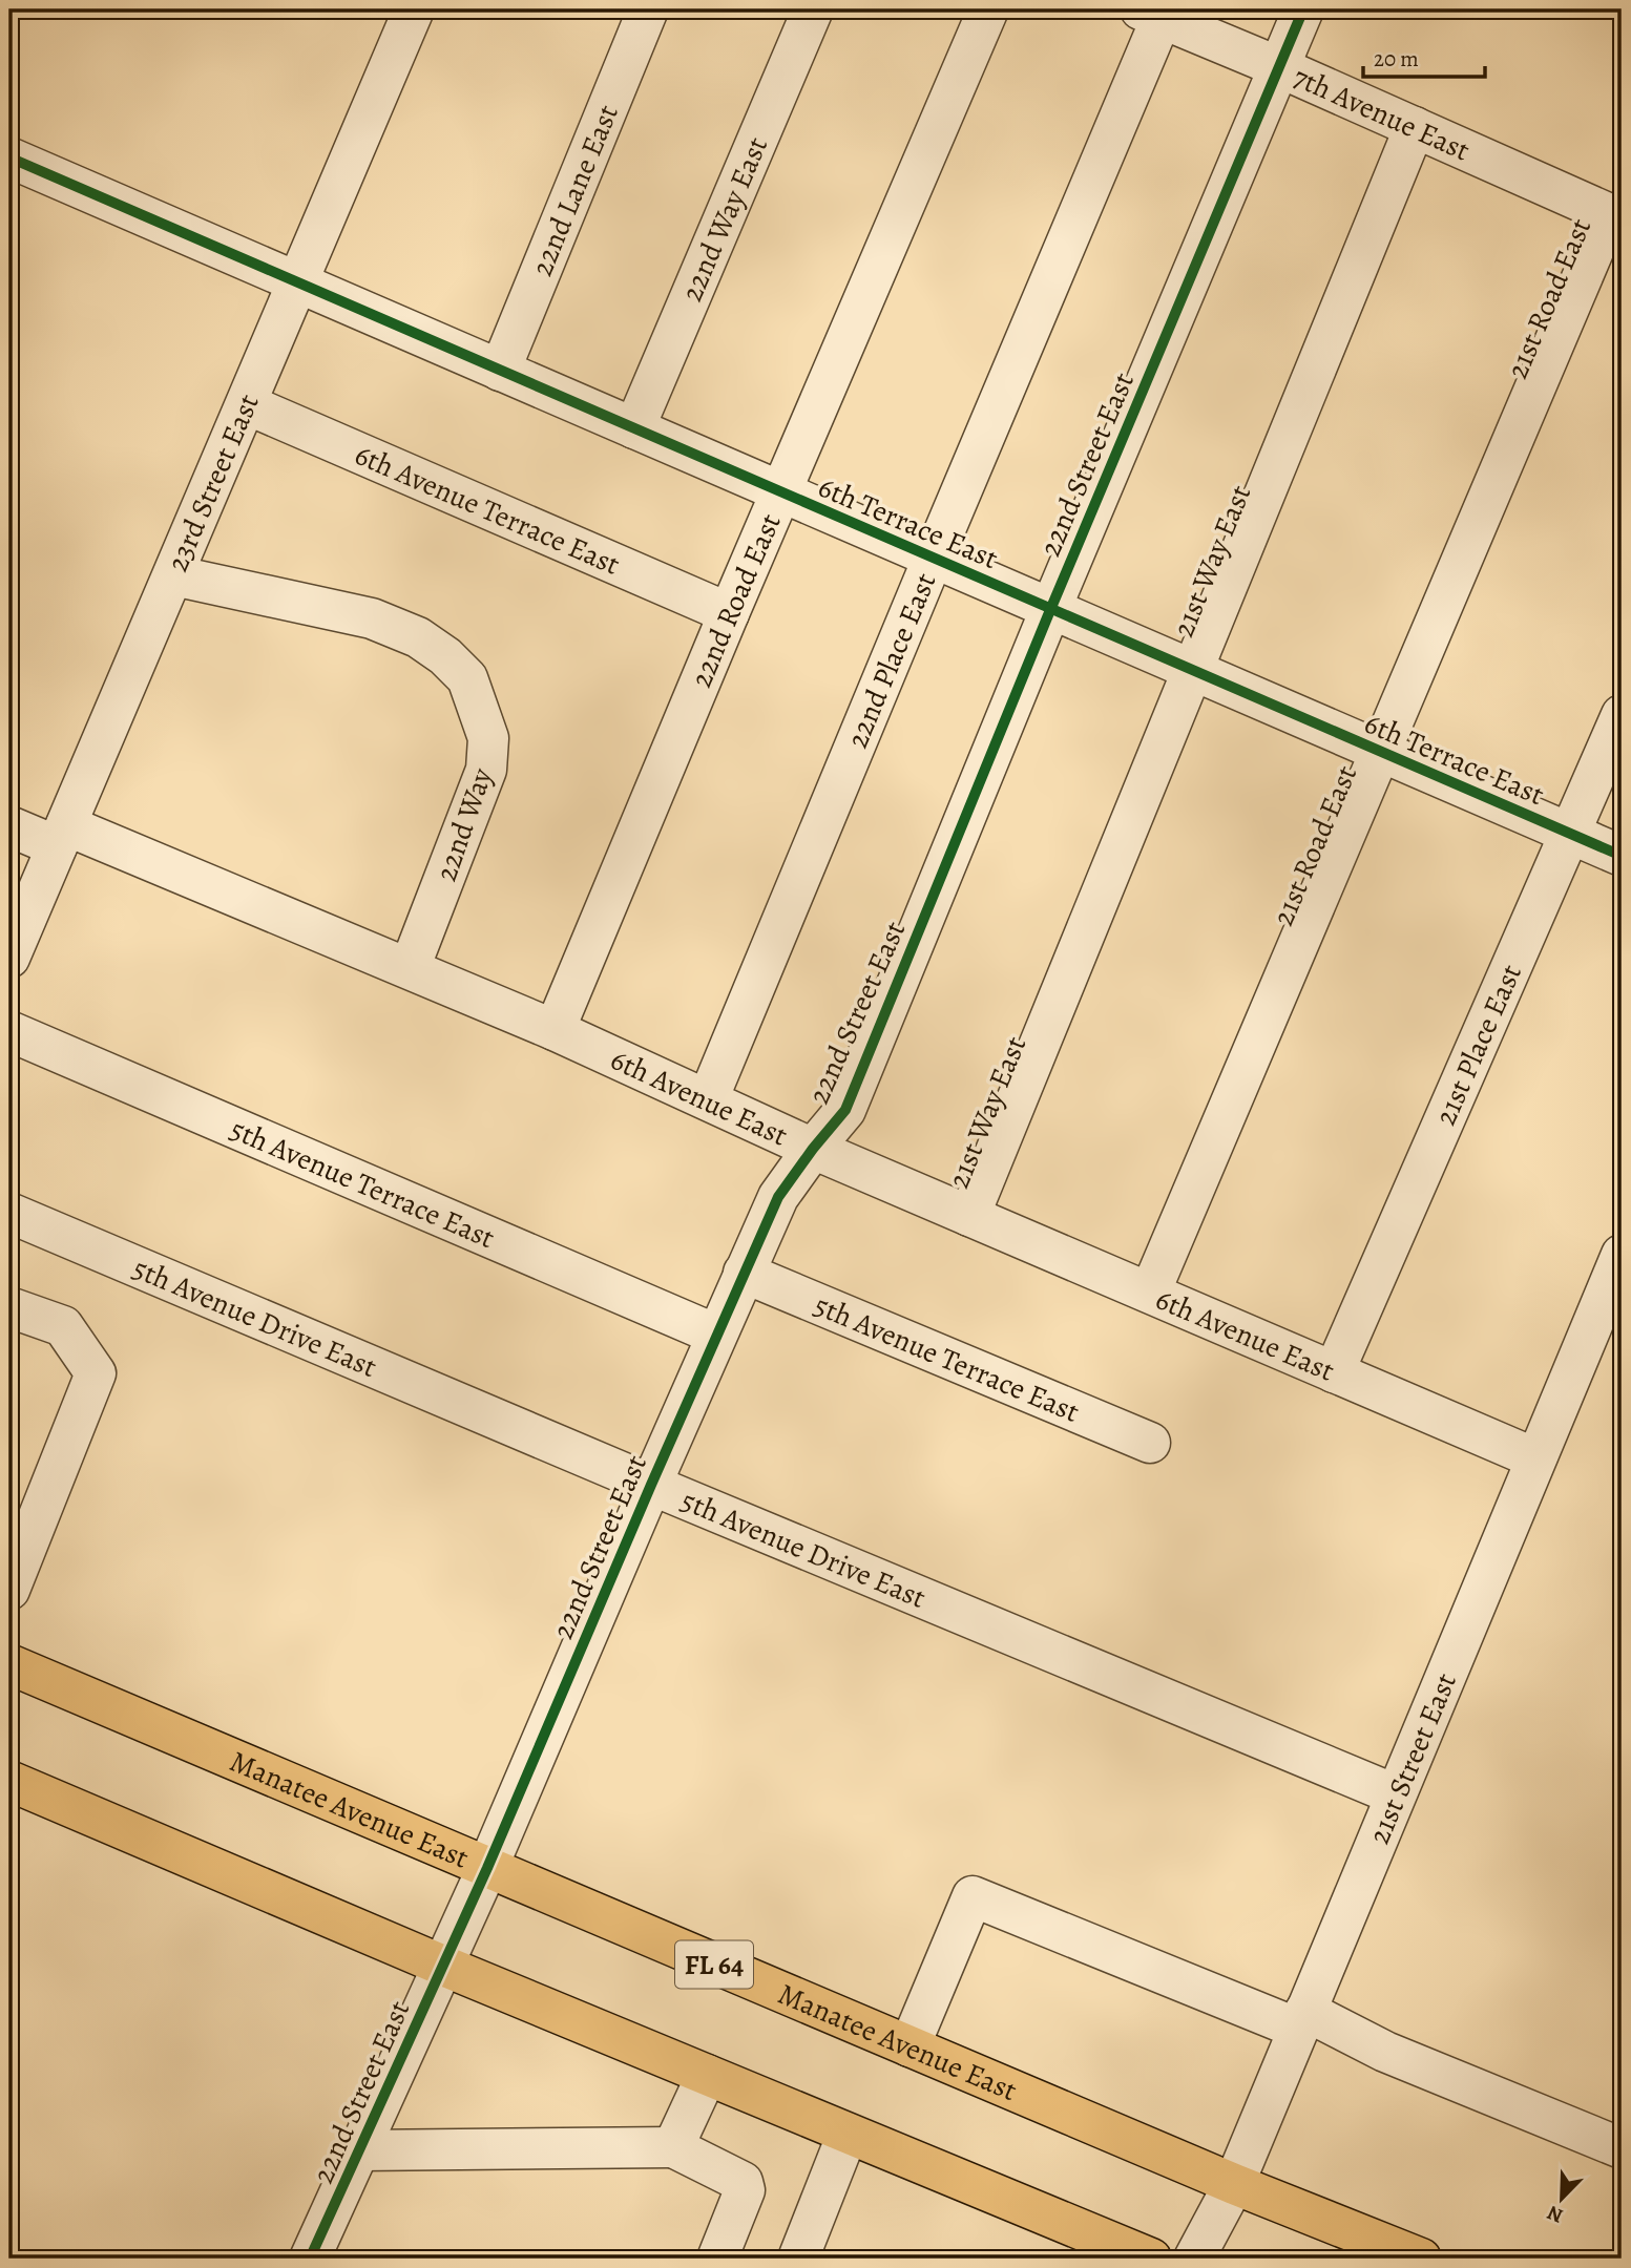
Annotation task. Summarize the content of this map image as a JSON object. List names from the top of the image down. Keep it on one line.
{"streets":{"main road":["Manatee Avenue East","FL 64"],"street":["7th Avenue East","22nd Lane East","22nd Way East","21st Road East","22nd Street East","23rd Street East","6th Avenue Terrace East","6th Terrace East","21st Way East","22nd Road East","22nd Place East","22nd Way","21st Place East","6th Avenue East","5th Avenue Terrace East","5th Avenue Drive East","21st Street East"]},"crossings":[["7th Avenue East","21st Road East"],["7th Avenue East","22nd Street East"],["7th Avenue East","21st Way East"],["7th Avenue East","22nd Place East"],["22nd Lane East","6th Terrace East"],["22nd Way East","6th Terrace East"],["21st Road East","6th Terrace East"],["21st Road East","6th Avenue East"],["22nd Street East","6th Terrace East"],["22nd Street East","6th Avenue East"],["22nd Street East","5th Avenue Terrace East"],["22nd Street East","5th Avenue Drive East"],["22nd Street East","Manatee Avenue East"],["23rd Street East","6th Avenue Terrace East"],["23rd Street East","6th Terrace East"],["23rd Street East","22nd Way"],["23rd Street East","6th Avenue East"],["6th Avenue Terrace East","22nd Road East"],["6th Terrace East","21st Way East"],["6th Terrace East","22nd Road East"],["6th Terrace East","22nd Place East"],["6th Terrace East","21st Place East"],["21st Way East","6th Avenue East"],["22nd Road East","6th Avenue East"],["22nd Place East","6th Avenue East"],["22nd Way","6th Avenue East"],["21st Place East","6th Avenue East"],["6th Avenue East","21st Street East"],["5th Avenue Drive East","21st Street East"],["21st Street East","Manatee Avenue East"]],"scale_bar":"20 m","north":"bottom left"}
